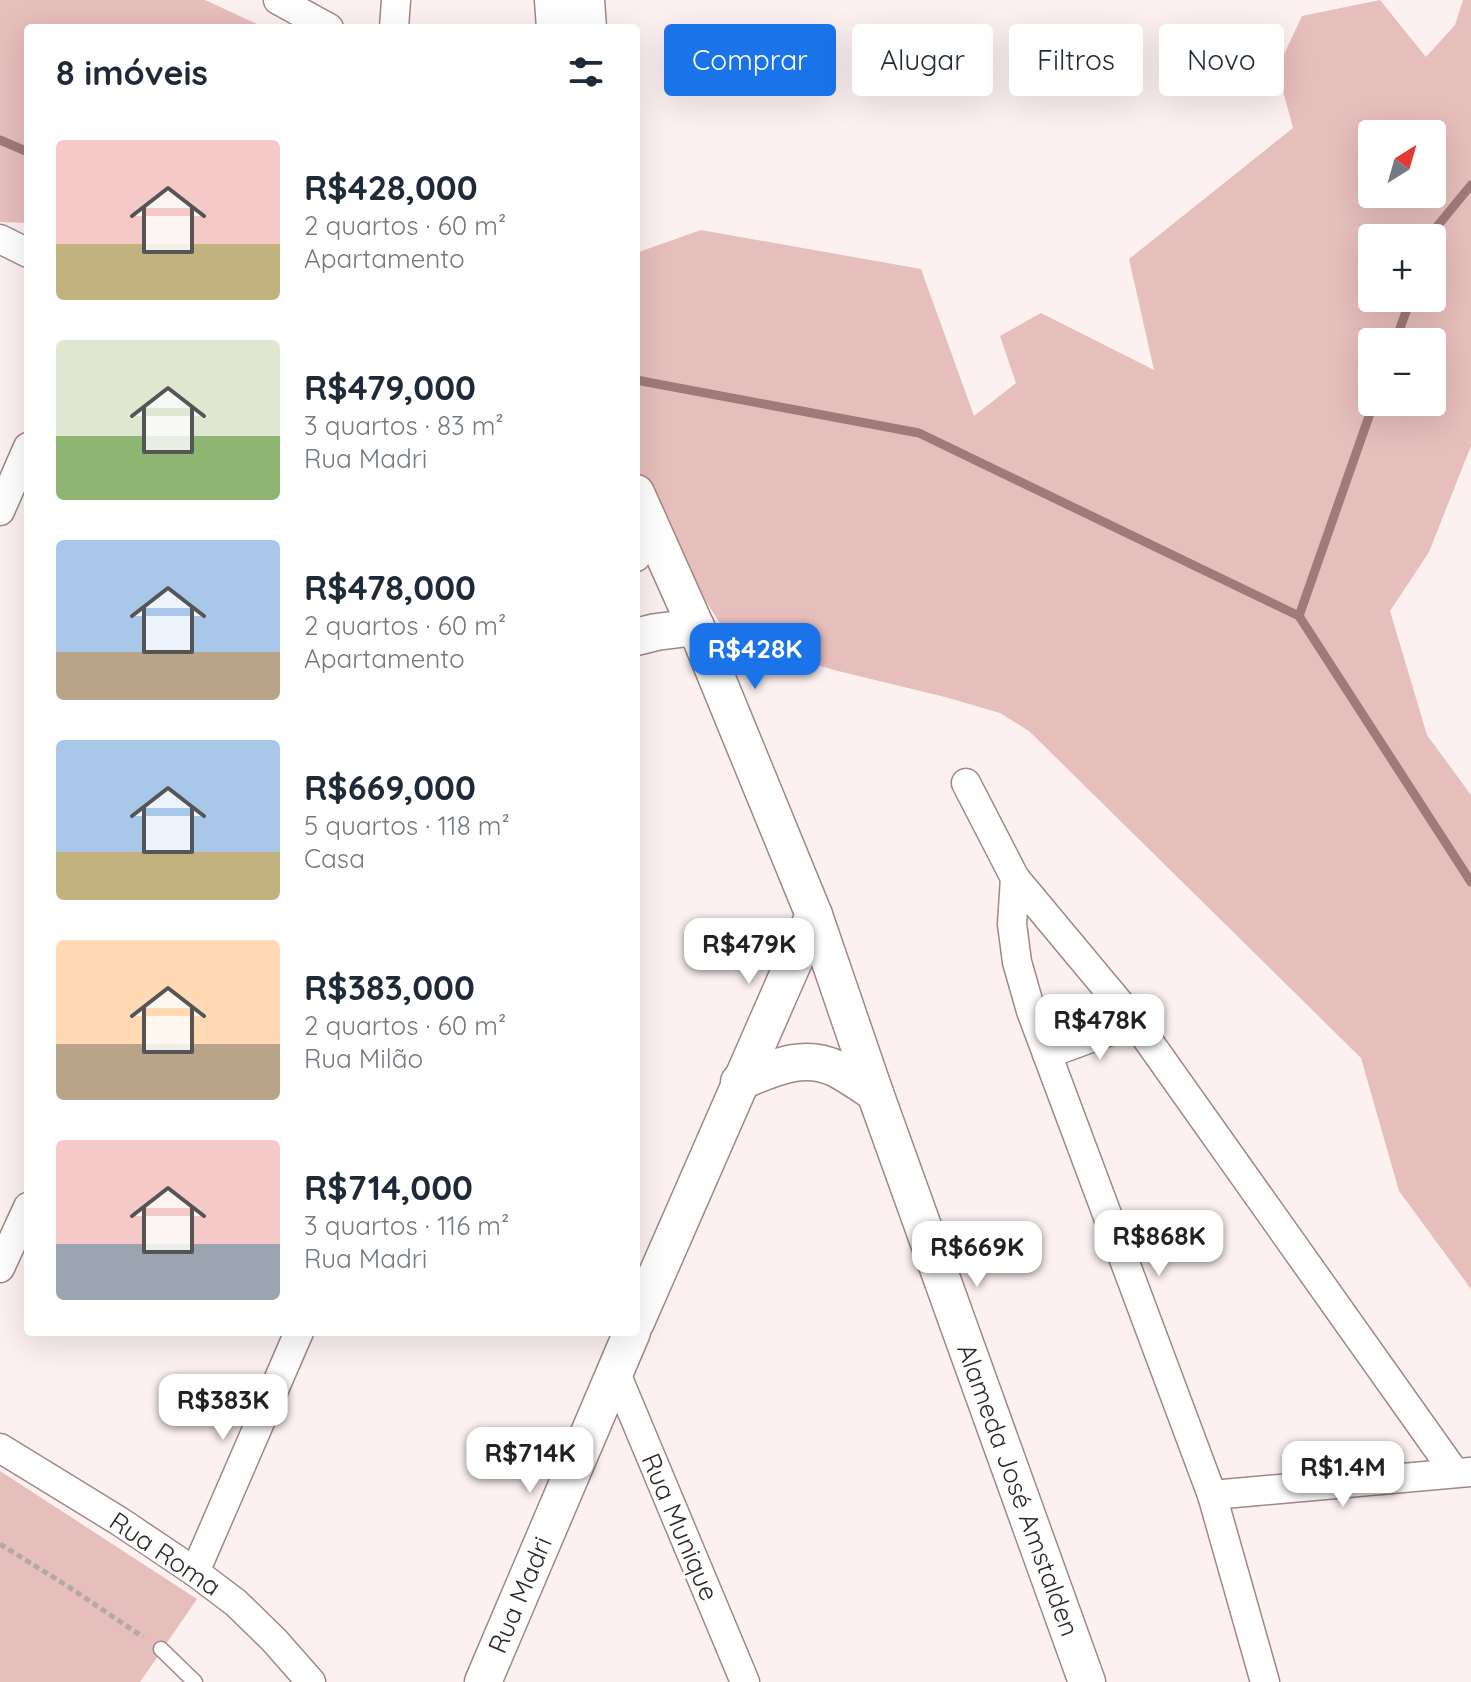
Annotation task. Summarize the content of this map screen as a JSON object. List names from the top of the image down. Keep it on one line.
{"streets":{"street":["Alameda José Amstalden","Rua Munique","Rua Roma","Rua Madri"]},"crossings":[["Rua Munique","Rua Madri"]],"north":"top right","page":{"chip":["Comprar","Alugar","Filtros","Novo"],"heading":"8 imóveis","map_buttons":["+","−"],"list":[{"name":"R$428,000","note":"2 quartos · 60 m² · Apartamento"},{"name":"R$479,000","note":"3 quartos · 83 m² · Rua Madri"},{"name":"R$478,000","note":"2 quartos · 60 m² · Apartamento"},{"name":"R$669,000","note":"5 quartos · 118 m² · Casa"},{"name":"R$383,000","note":"2 quartos · 60 m² · Rua Milão"},{"name":"R$714,000","note":"3 quartos · 116 m² · Rua Madri"}],"price":["R$428K","R$479K","R$478K","R$868K","R$669K","R$383K","R$714K","R$1.4M"]}}
